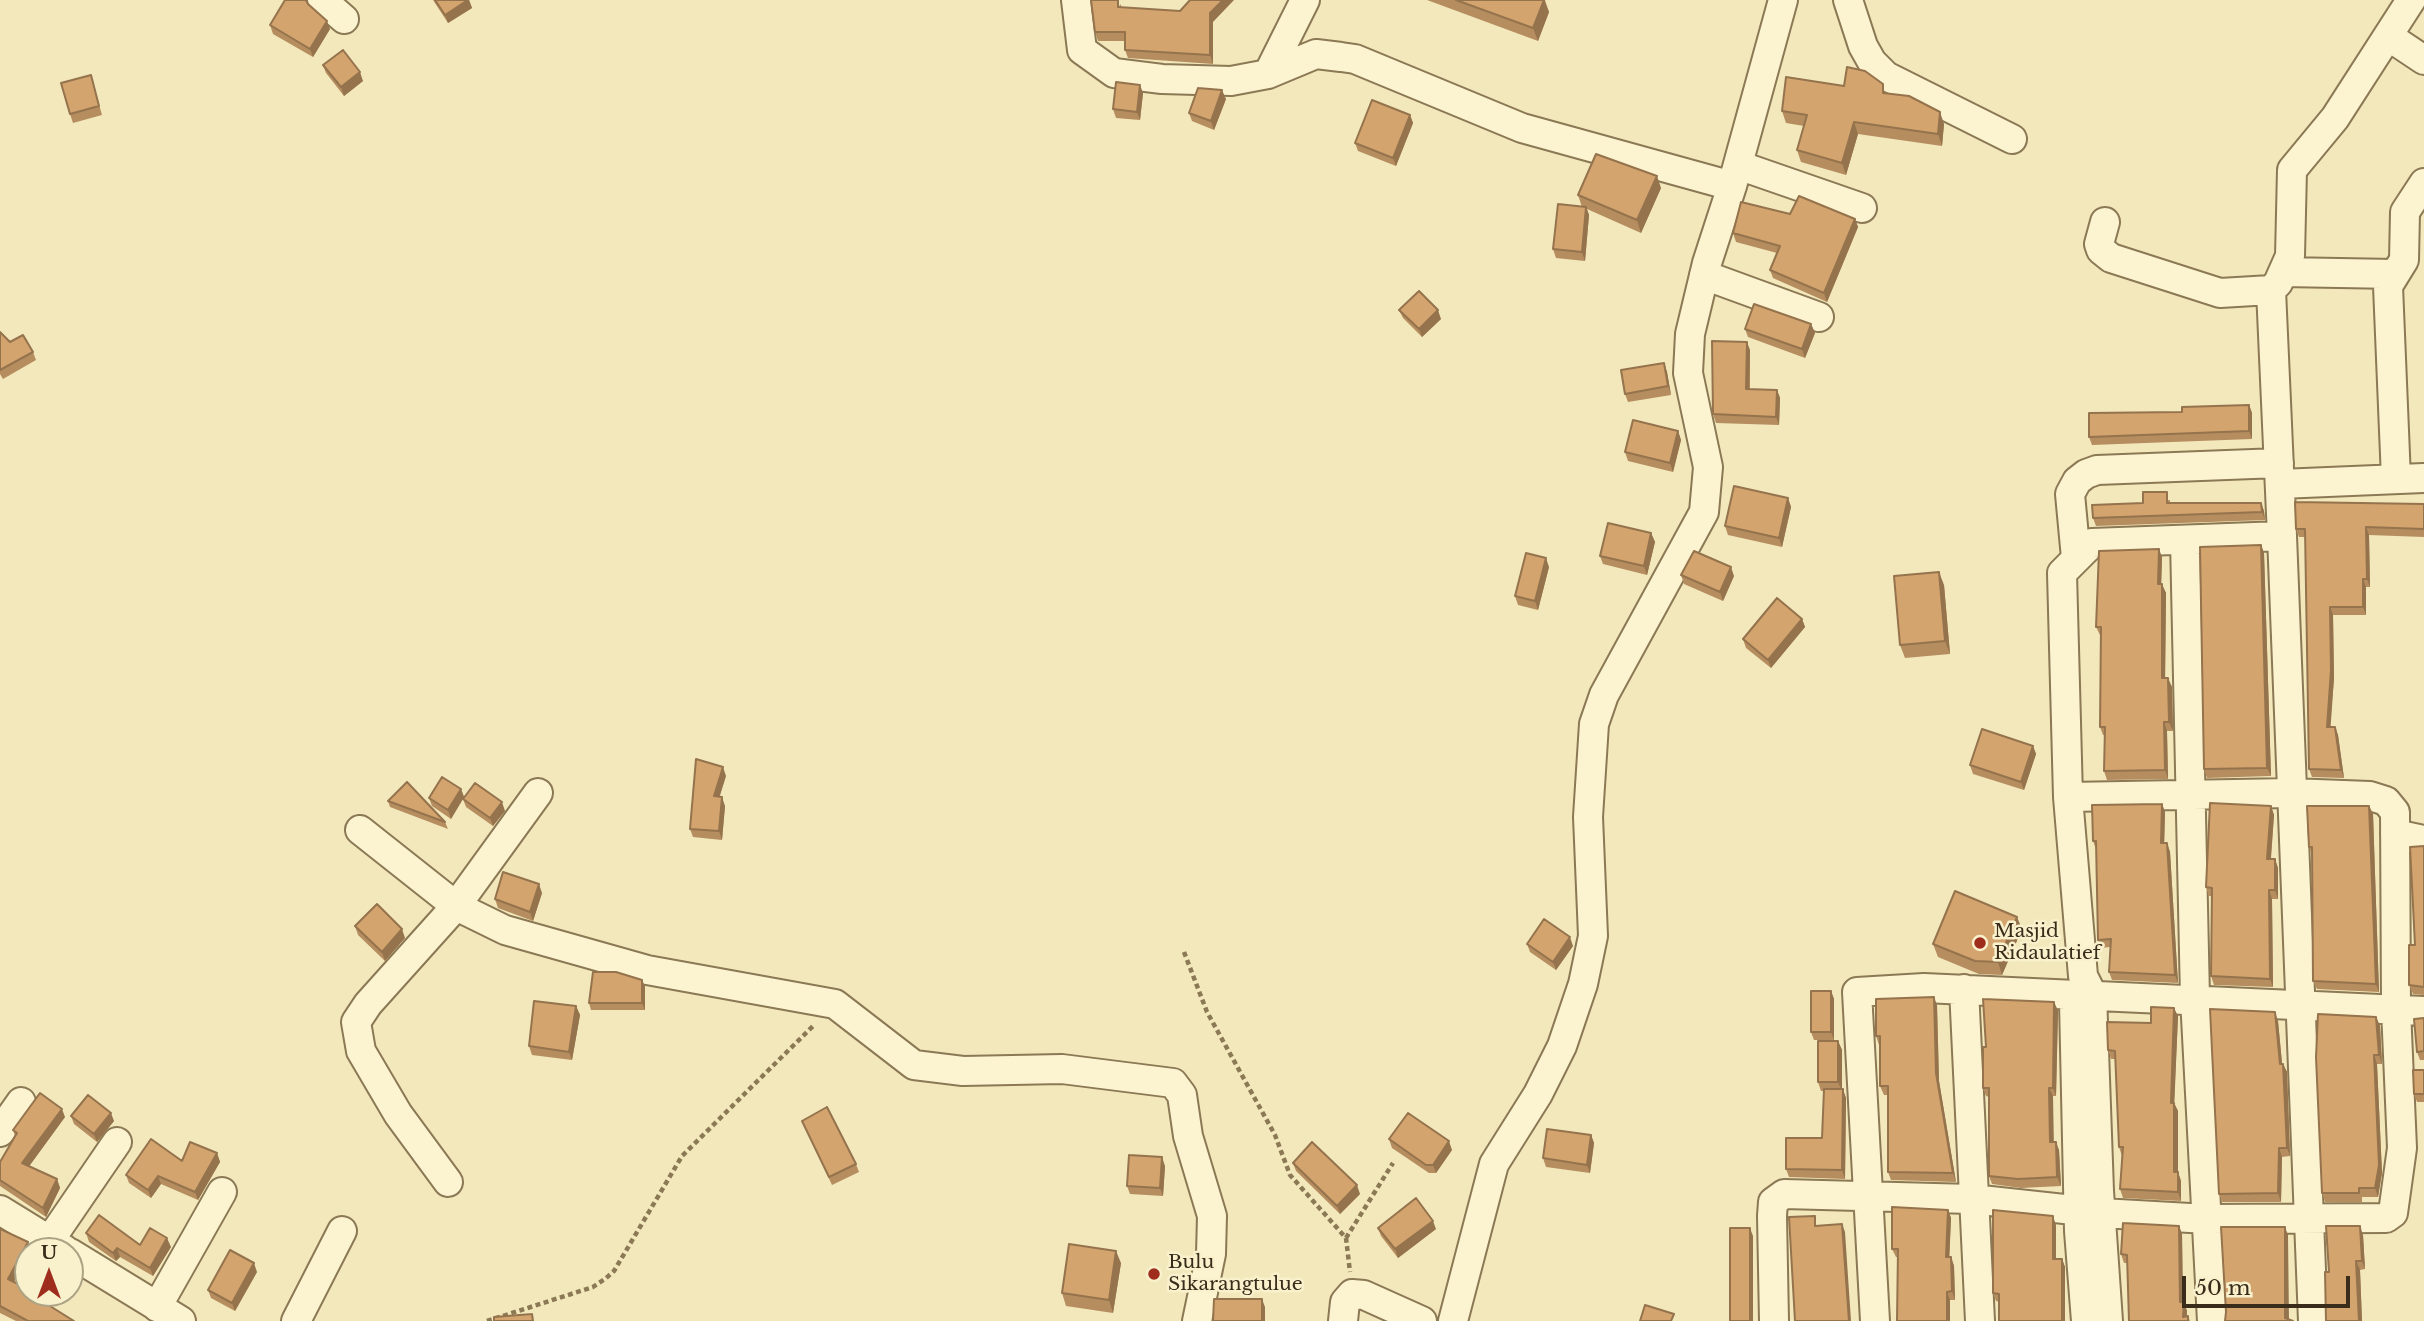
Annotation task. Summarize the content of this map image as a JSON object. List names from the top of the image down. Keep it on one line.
{"places":["Masjid Ridaulatief","Bulu Sikarangtulue"],"scale_bar":"50 m","north":"top"}
